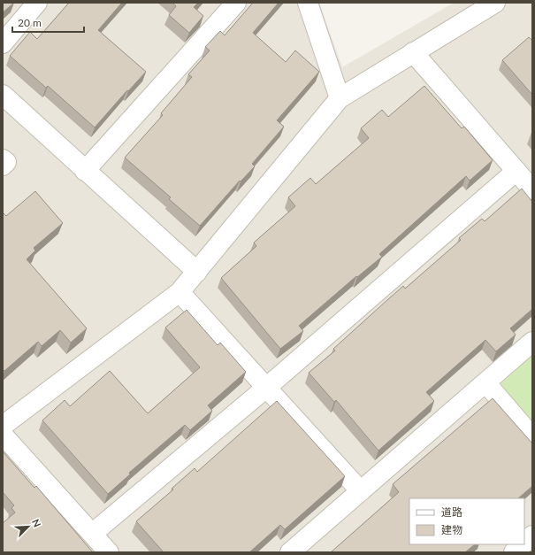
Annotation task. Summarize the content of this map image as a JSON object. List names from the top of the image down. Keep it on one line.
{"legend":["道路","建物"],"scale_bar":"20 m","north":"top right"}
